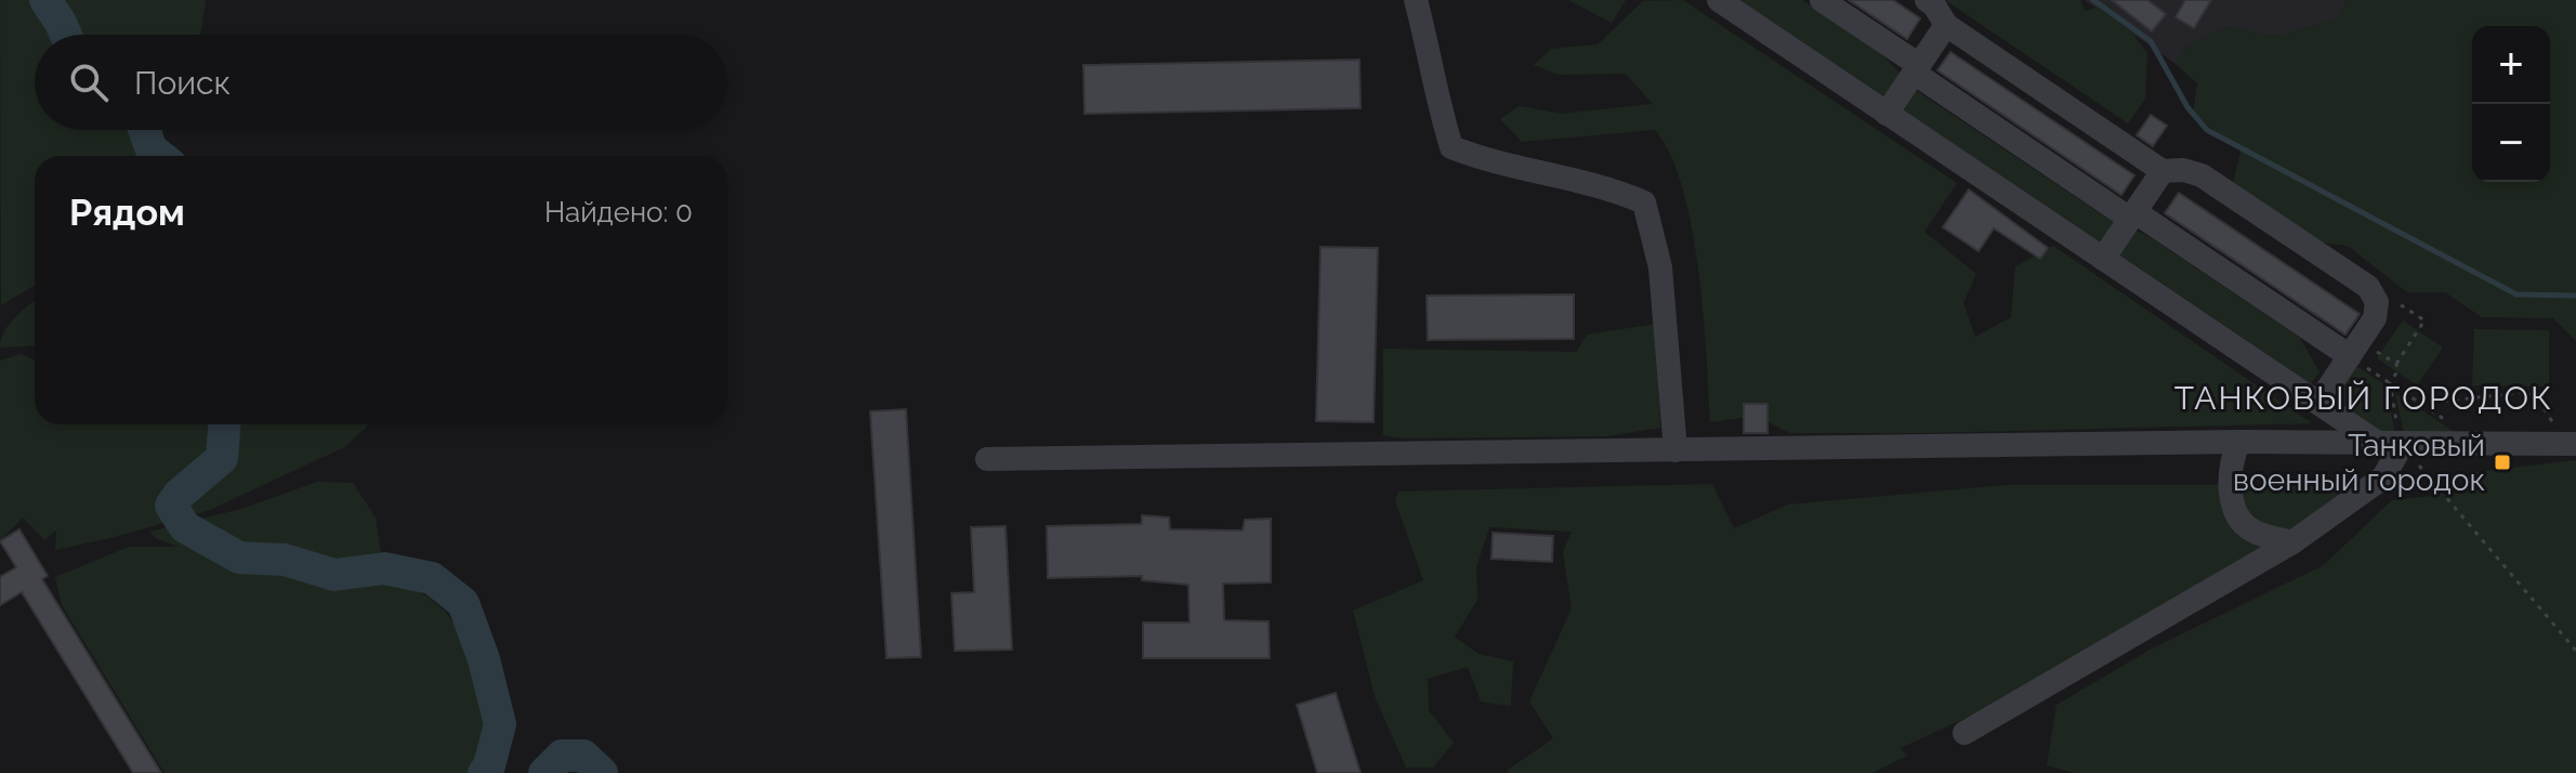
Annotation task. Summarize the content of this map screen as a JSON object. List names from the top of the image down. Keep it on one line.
{"districts":["ТАНКОВЫЙ ГОРОДОК"],"places":{"transit":["Танковый военный городок"]},"page":{"map_buttons":["+","−"],"search":"Поиск","heading":["Рядом","Найдено: 0"]}}
